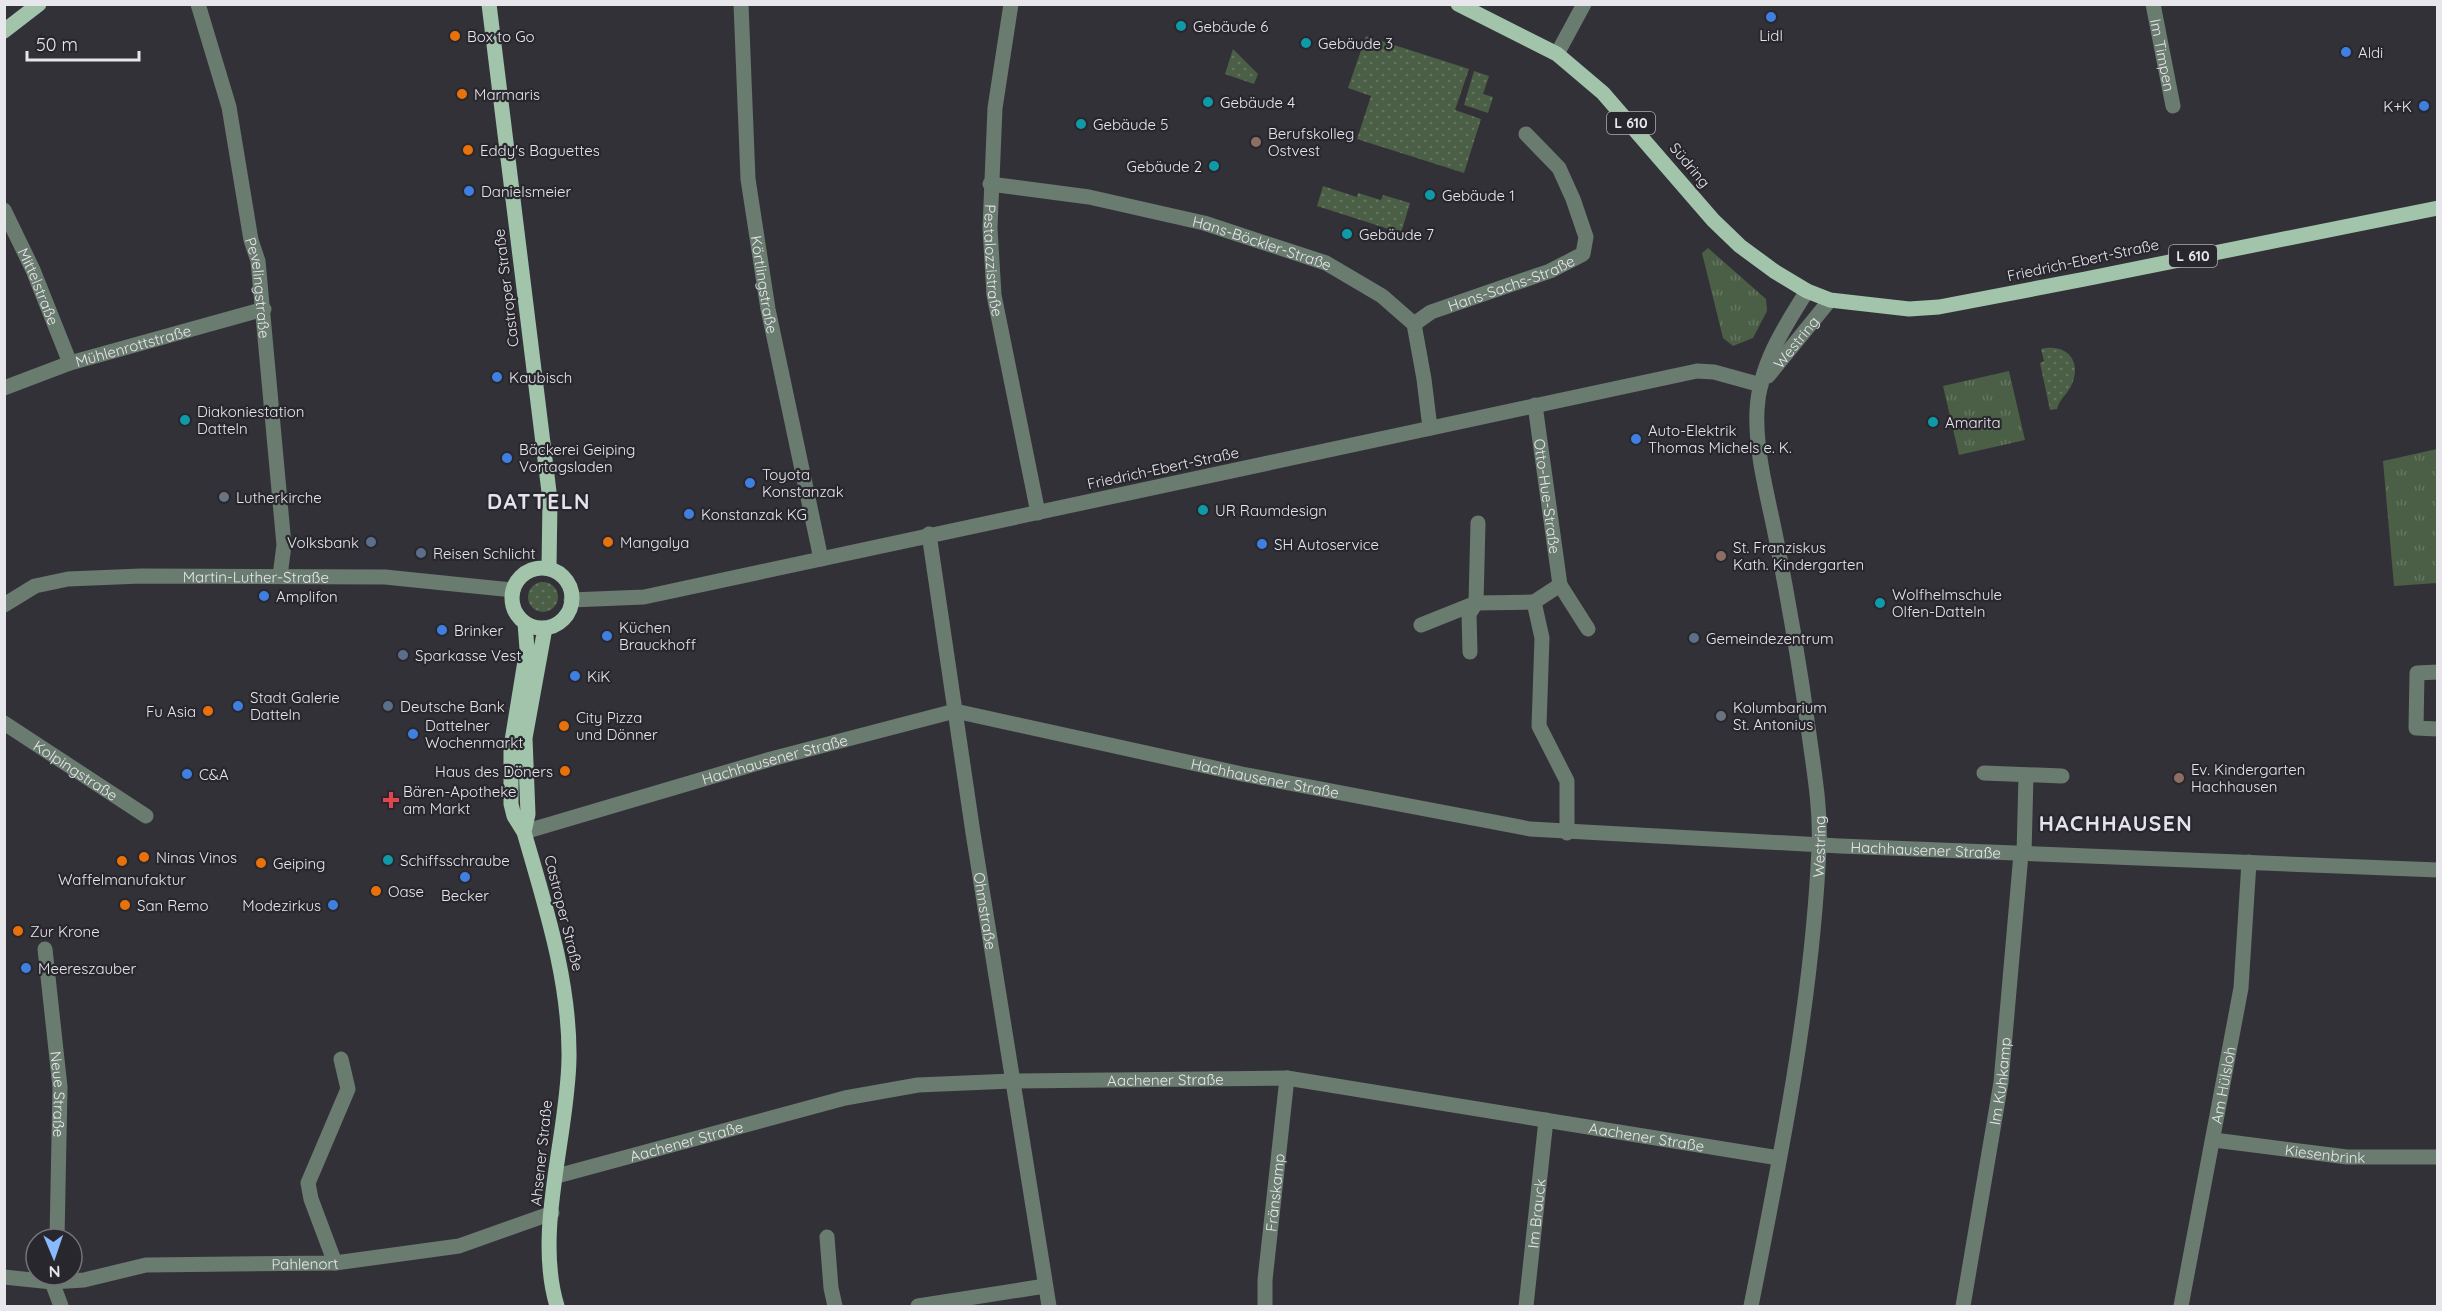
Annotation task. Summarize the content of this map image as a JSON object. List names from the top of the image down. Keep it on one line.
{"streets":{"main road":["L 610","Südring","Friedrich-Ebert-Straße","Castroper Straße","Ahsener Straße"],"street":["Im Timpen","Hans-Böckler-Straße","Pestalozzistraße","Hans-Sachs-Straße","Körtlingstraße","Mittelstraße","Pevelingstraße","Westring","Mühlenrottstraße","Otto-Hue-Straße","Martin-Luther-Straße","Hachhausener Straße","Kolpingstraße","Ohmstraße","Aachener Straße","Im Kuhkamp","Am Hülsloh","Neue Straße","Kiesenbrink","Fränskamp","Im Brauck","Pahlenort"]},"crossings":[["Südring","Friedrich-Ebert-Straße"],["Südring","Westring"],["Hans-Böckler-Straße","Pestalozzistraße"],["Hans-Böckler-Straße","Hans-Sachs-Straße"],["Pestalozzistraße","Friedrich-Ebert-Straße"],["Friedrich-Ebert-Straße","Körtlingstraße"],["Friedrich-Ebert-Straße","Castroper Straße"],["Friedrich-Ebert-Straße","Westring"],["Friedrich-Ebert-Straße","Otto-Hue-Straße"],["Friedrich-Ebert-Straße","Martin-Luther-Straße"],["Friedrich-Ebert-Straße","Ohmstraße"],["Mittelstraße","Mühlenrottstraße"],["Pevelingstraße","Mühlenrottstraße"],["Pevelingstraße","Martin-Luther-Straße"],["Castroper Straße","Martin-Luther-Straße"],["Castroper Straße","Hachhausener Straße"],["Castroper Straße","Ahsener Straße"],["Westring","Hachhausener Straße"],["Westring","Aachener Straße"],["Hachhausener Straße","Ohmstraße"],["Hachhausener Straße","Im Kuhkamp"],["Hachhausener Straße","Am Hülsloh"],["Ohmstraße","Aachener Straße"],["Aachener Straße","Ahsener Straße"],["Aachener Straße","Fränskamp"],["Aachener Straße","Im Brauck"],["Am Hülsloh","Kiesenbrink"],["Ahsener Straße","Pahlenort"]],"districts":["DATTELN","HACHHAUSEN"],"places":{"other":["Lidl","Gebäude 6","Box to Go","Gebäude 3","Aldi","Marmaris","Gebäude 4","K+K","Gebäude 5","Berufskolleg Ostvest","Eddy's Baguettes","Gebäude 2","Danielsmeier","Gebäude 1","Gebäude 7","Kaubisch","Diakoniestation Datteln","Amarita","Auto-Elektrik Thomas Michels e. K.","Bäckerei Geiping Vortagsladen","Toyota Konstanzak","Lutherkirche","UR Raumdesign","Konstanzak KG","Volksbank","Mangalya","SH Autoservice","Reisen Schlicht","St. Franziskus Kath. Kindergarten","Amplifon","Wolfhelmschule Olfen-Datteln","Brinker","Küchen Brauckhoff","Gemeindezentrum","Sparkasse Vest","KiK","Stadt Galerie Datteln","Deutsche Bank","Fu Asia","Kolumbarium St. Antonius","City Pizza und Dönner","Dattelner Wochenmarkt","Haus des Döners","C&A","Ev. Kindergarten Hachhausen","Ninas Vinos","Schiffsschraube","Waffelmanufaktur","Geiping","Becker","Oase","San Remo","Modezirkus","Zur Krone","Meereszauber"],"health":["Bären-Apotheke am Markt"]},"scale_bar":"50 m","north":"bottom"}
